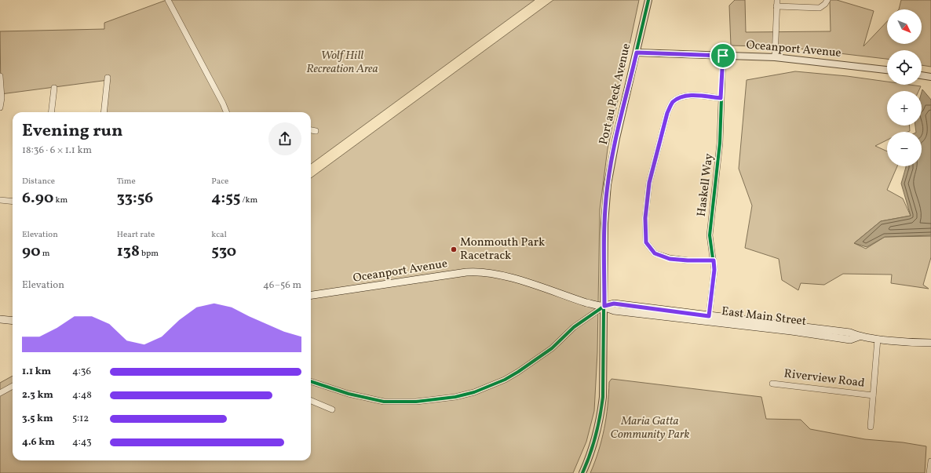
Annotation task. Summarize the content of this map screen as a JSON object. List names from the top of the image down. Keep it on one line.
{"streets":{"main road":["Oceanport Avenue","East Main Street"],"street":["Port au Peck Avenue","Haskell Way","Riverview Road"]},"crossings":[["Oceanport Avenue","Port au Peck Avenue"],["Oceanport Avenue","Haskell Way"],["Oceanport Avenue","East Main Street"],["Port au Peck Avenue","East Main Street"],["Haskell Way","East Main Street"]],"parks":["Wolf Hill Recreation Area","Maria Gatta Community Park"],"places":["Monmouth Park Racetrack"],"north":"bottom right","page":{"map_buttons":["+","−"],"heading":["Evening run","18:36 · 6 × 1.1 km"],"stats":[["Distance","6.90 km"],["Time","33:56"],["Pace","4:55 /km"],["Elevation","90 m"],["Heart rate","138 bpm"],["kcal","530"]],"chart":["Elevation","46–56 m"],"list":[{"name":"1.1 km","note":"4:36"},{"name":"2.3 km","note":"4:48"},{"name":"3.5 km","note":"5:12"},{"name":"4.6 km","note":"4:43"}]}}
